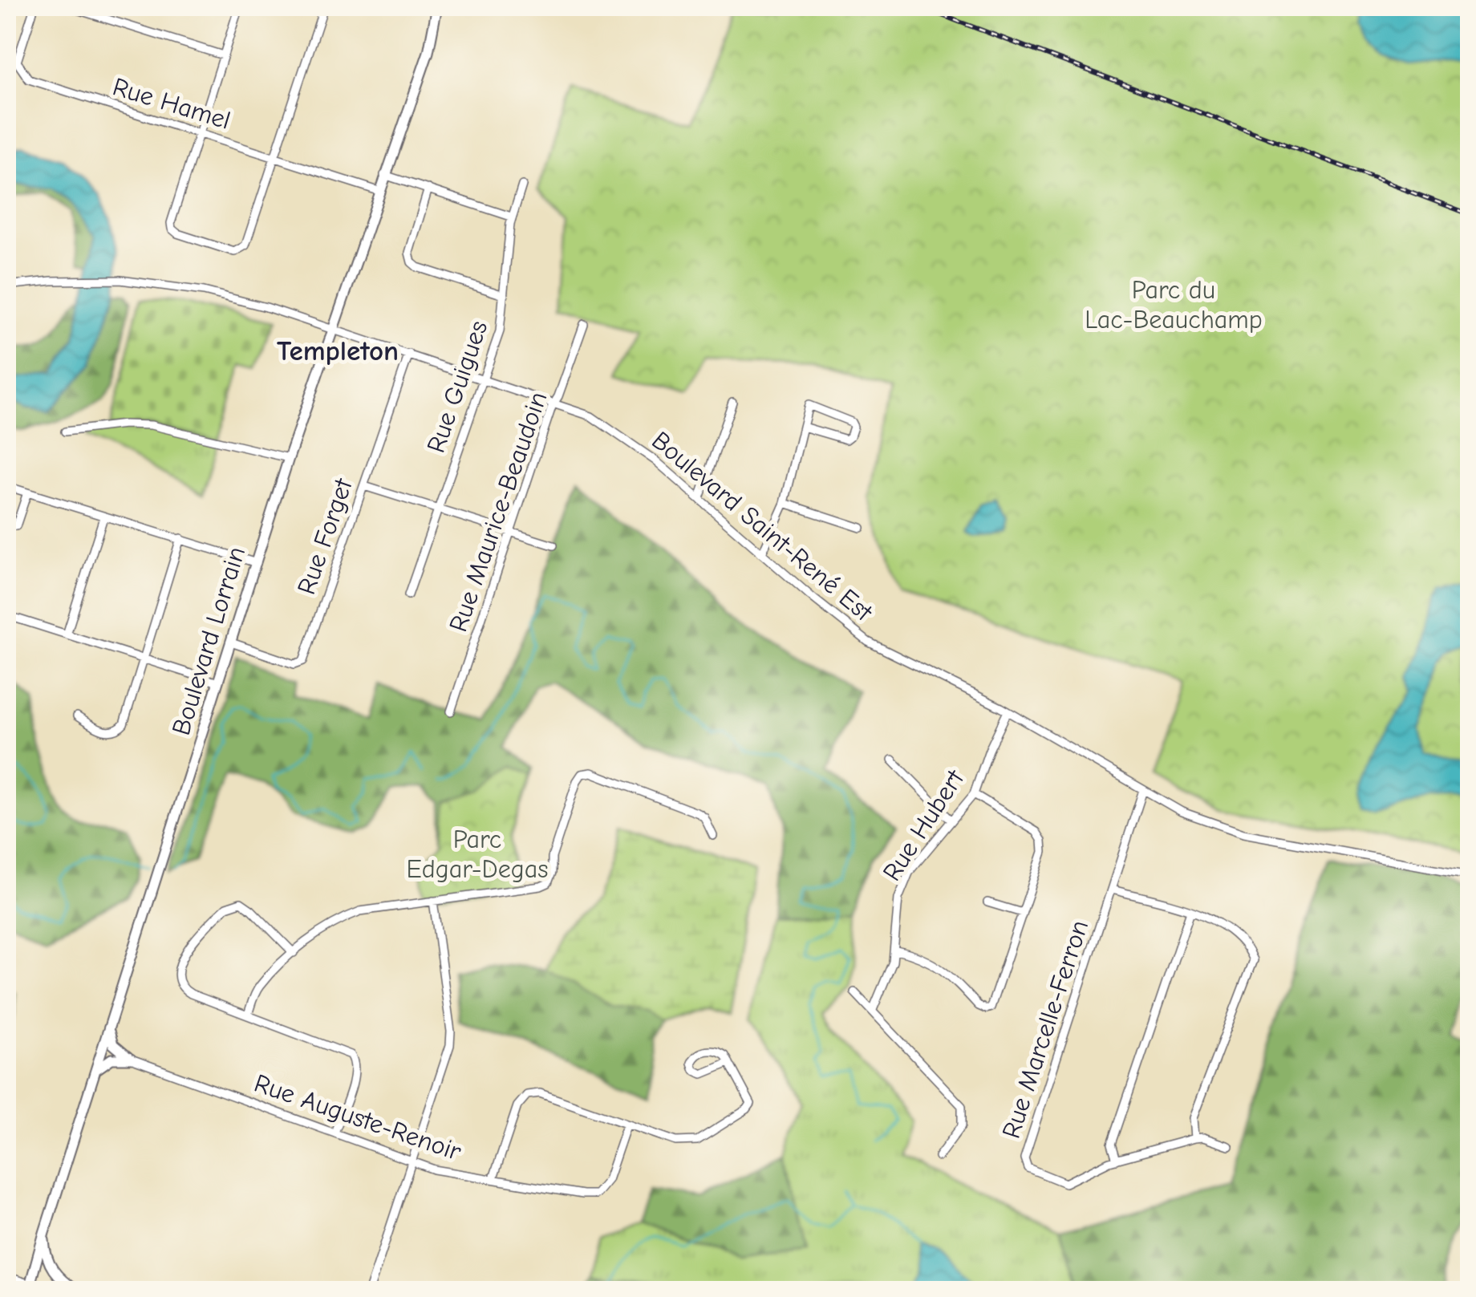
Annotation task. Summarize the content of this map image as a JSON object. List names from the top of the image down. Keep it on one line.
{"streets":{"main road":["Boulevard Lorrain"],"street":["Rue Hamel","Rue Guigues","Rue Maurice-Beaudoin","Boulevard Saint-René Est","Rue Forget","Rue Hubert","Rue Marcelle-Ferron","Rue Auguste-Renoir"]},"crossings":[["Rue Hamel","Boulevard Lorrain"],["Rue Guigues","Boulevard Saint-René Est"],["Rue Maurice-Beaudoin","Boulevard Saint-René Est"],["Boulevard Saint-René Est","Rue Forget"],["Boulevard Saint-René Est","Boulevard Lorrain"],["Boulevard Saint-René Est","Rue Hubert"],["Boulevard Saint-René Est","Rue Marcelle-Ferron"],["Rue Forget","Boulevard Lorrain"]],"districts":["Templeton"],"parks":["Parc du Lac-Beauchamp","Parc Edgar-Degas"]}
